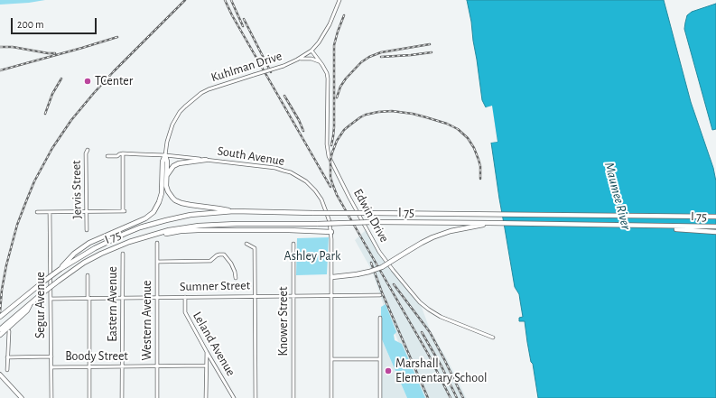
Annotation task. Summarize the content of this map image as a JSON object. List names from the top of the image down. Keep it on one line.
{"streets":{"highway":["I 75"],"street":["Kuhlman Drive","South Avenue","Jervis Street","Edwin Drive","Sumner Street","Eastern Avenue","Segur Avenue","Western Avenue","Knower Street","Leland Avenue","Boody Street"]},"crossings":[["Kuhlman Drive","South Avenue"],["Kuhlman Drive","Edwin Drive"],["South Avenue","Sumner Street"],["Sumner Street","Eastern Avenue"],["Sumner Street","Segur Avenue"],["Sumner Street","Western Avenue"],["Sumner Street","Knower Street"],["Sumner Street","Leland Avenue"],["Eastern Avenue","Boody Street"],["Segur Avenue","Boody Street"],["Western Avenue","Boody Street"]],"water":["Maumee River"],"parks":["Ashley Park"],"places":["TCenter","Marshall Elementary School"],"scale_bar":"200 m"}
